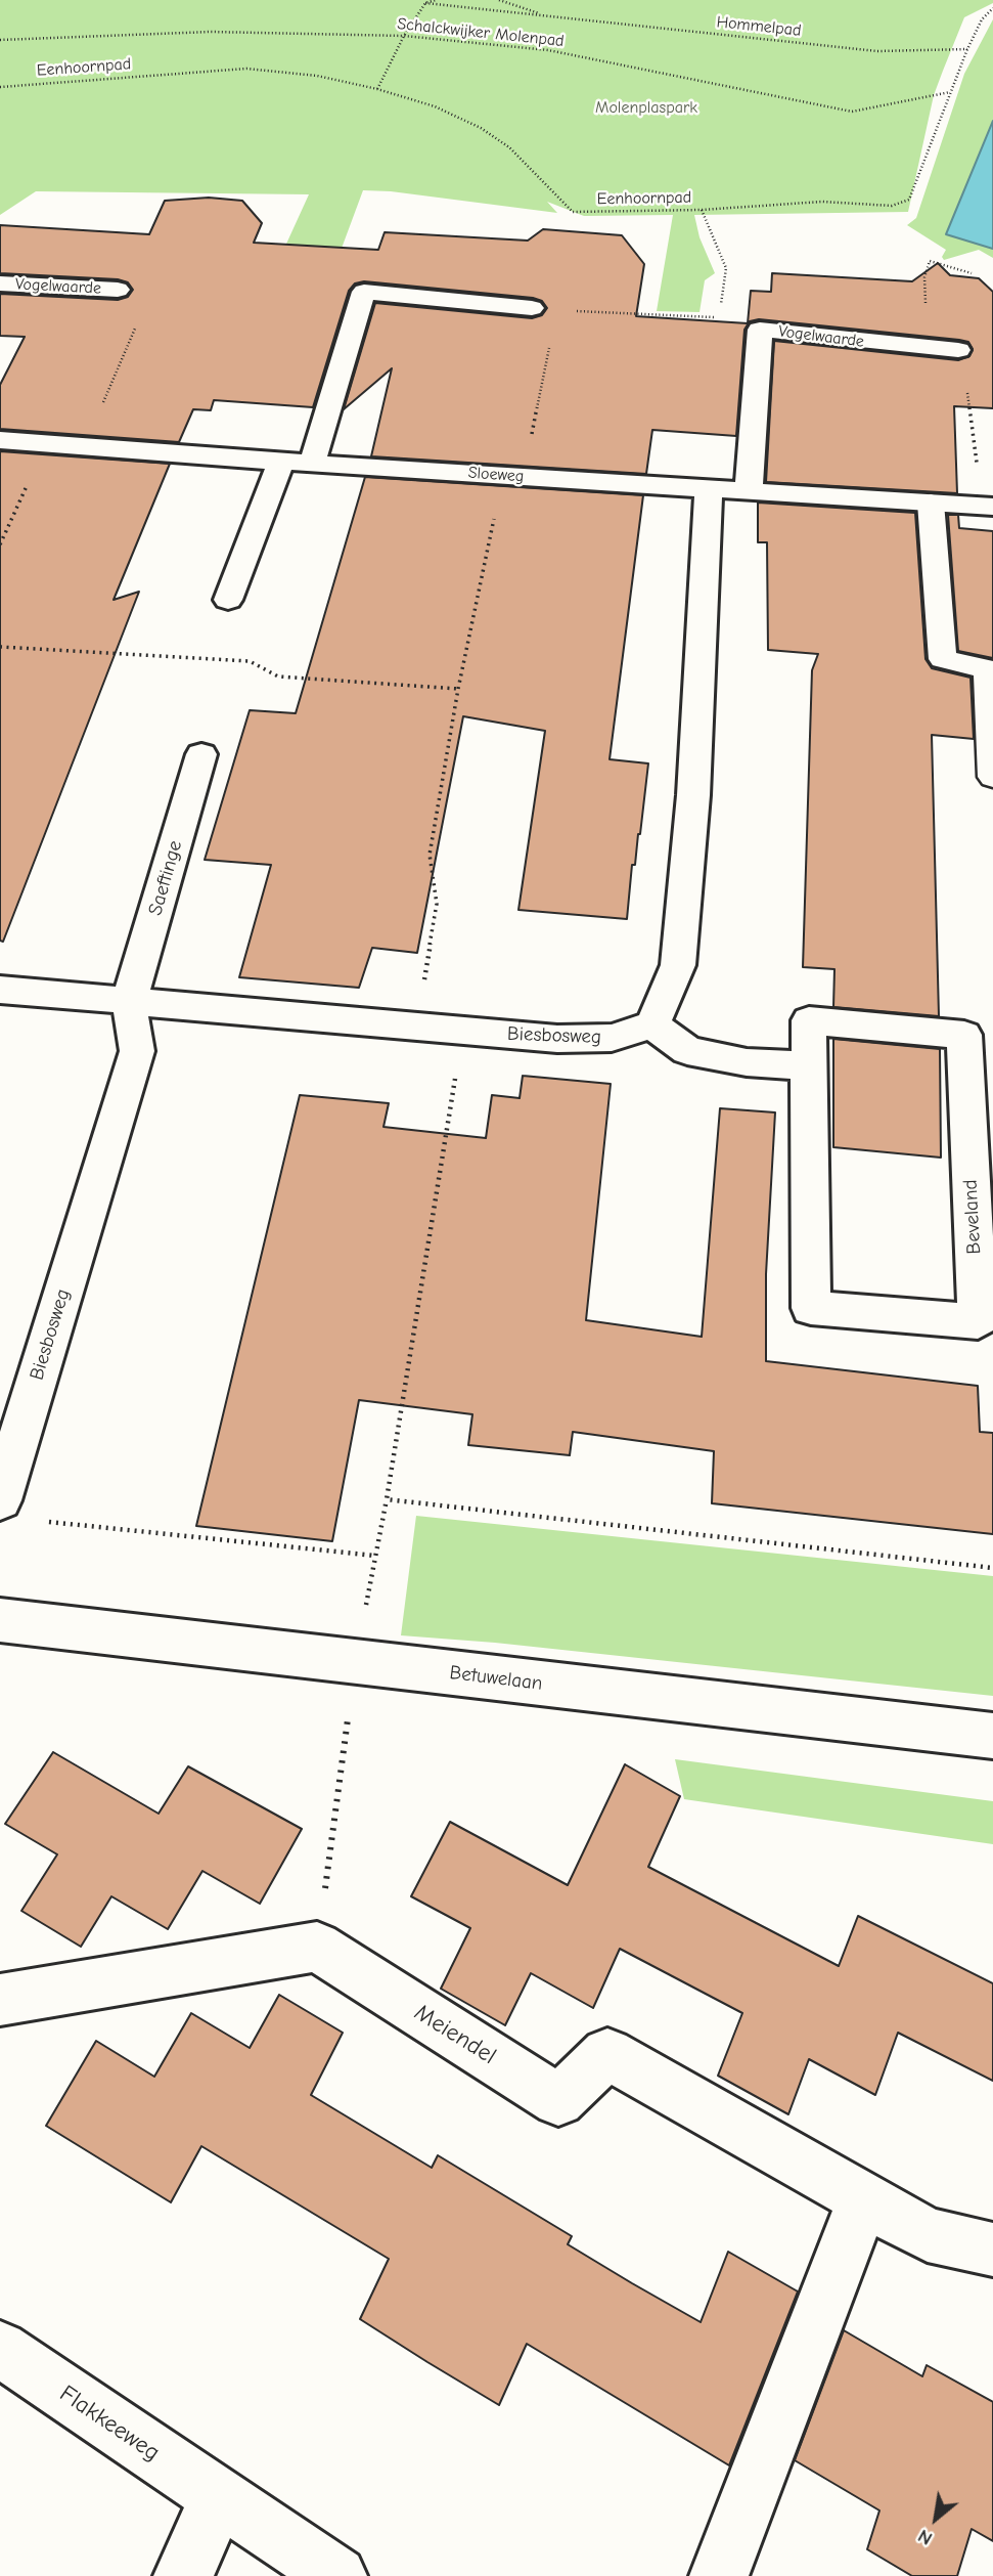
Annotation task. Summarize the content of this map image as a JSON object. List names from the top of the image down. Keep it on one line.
{"streets":{"street":["Vogelwaarde","Sloeweg","Saeftinge","Biesbosweg","Beveland","Betuwelaan","Meiendel","Flakkeeweg"],"path":["Hommelpad","Schalckwijker Molenpad","Eenhoornpad"]},"crossings":[["Hommelpad","Eenhoornpad"],["Schalckwijker Molenpad","Eenhoornpad"],["Vogelwaarde","Sloeweg"],["Saeftinge","Biesbosweg"]],"parks":["Molenplaspark"],"north":"bottom left"}
